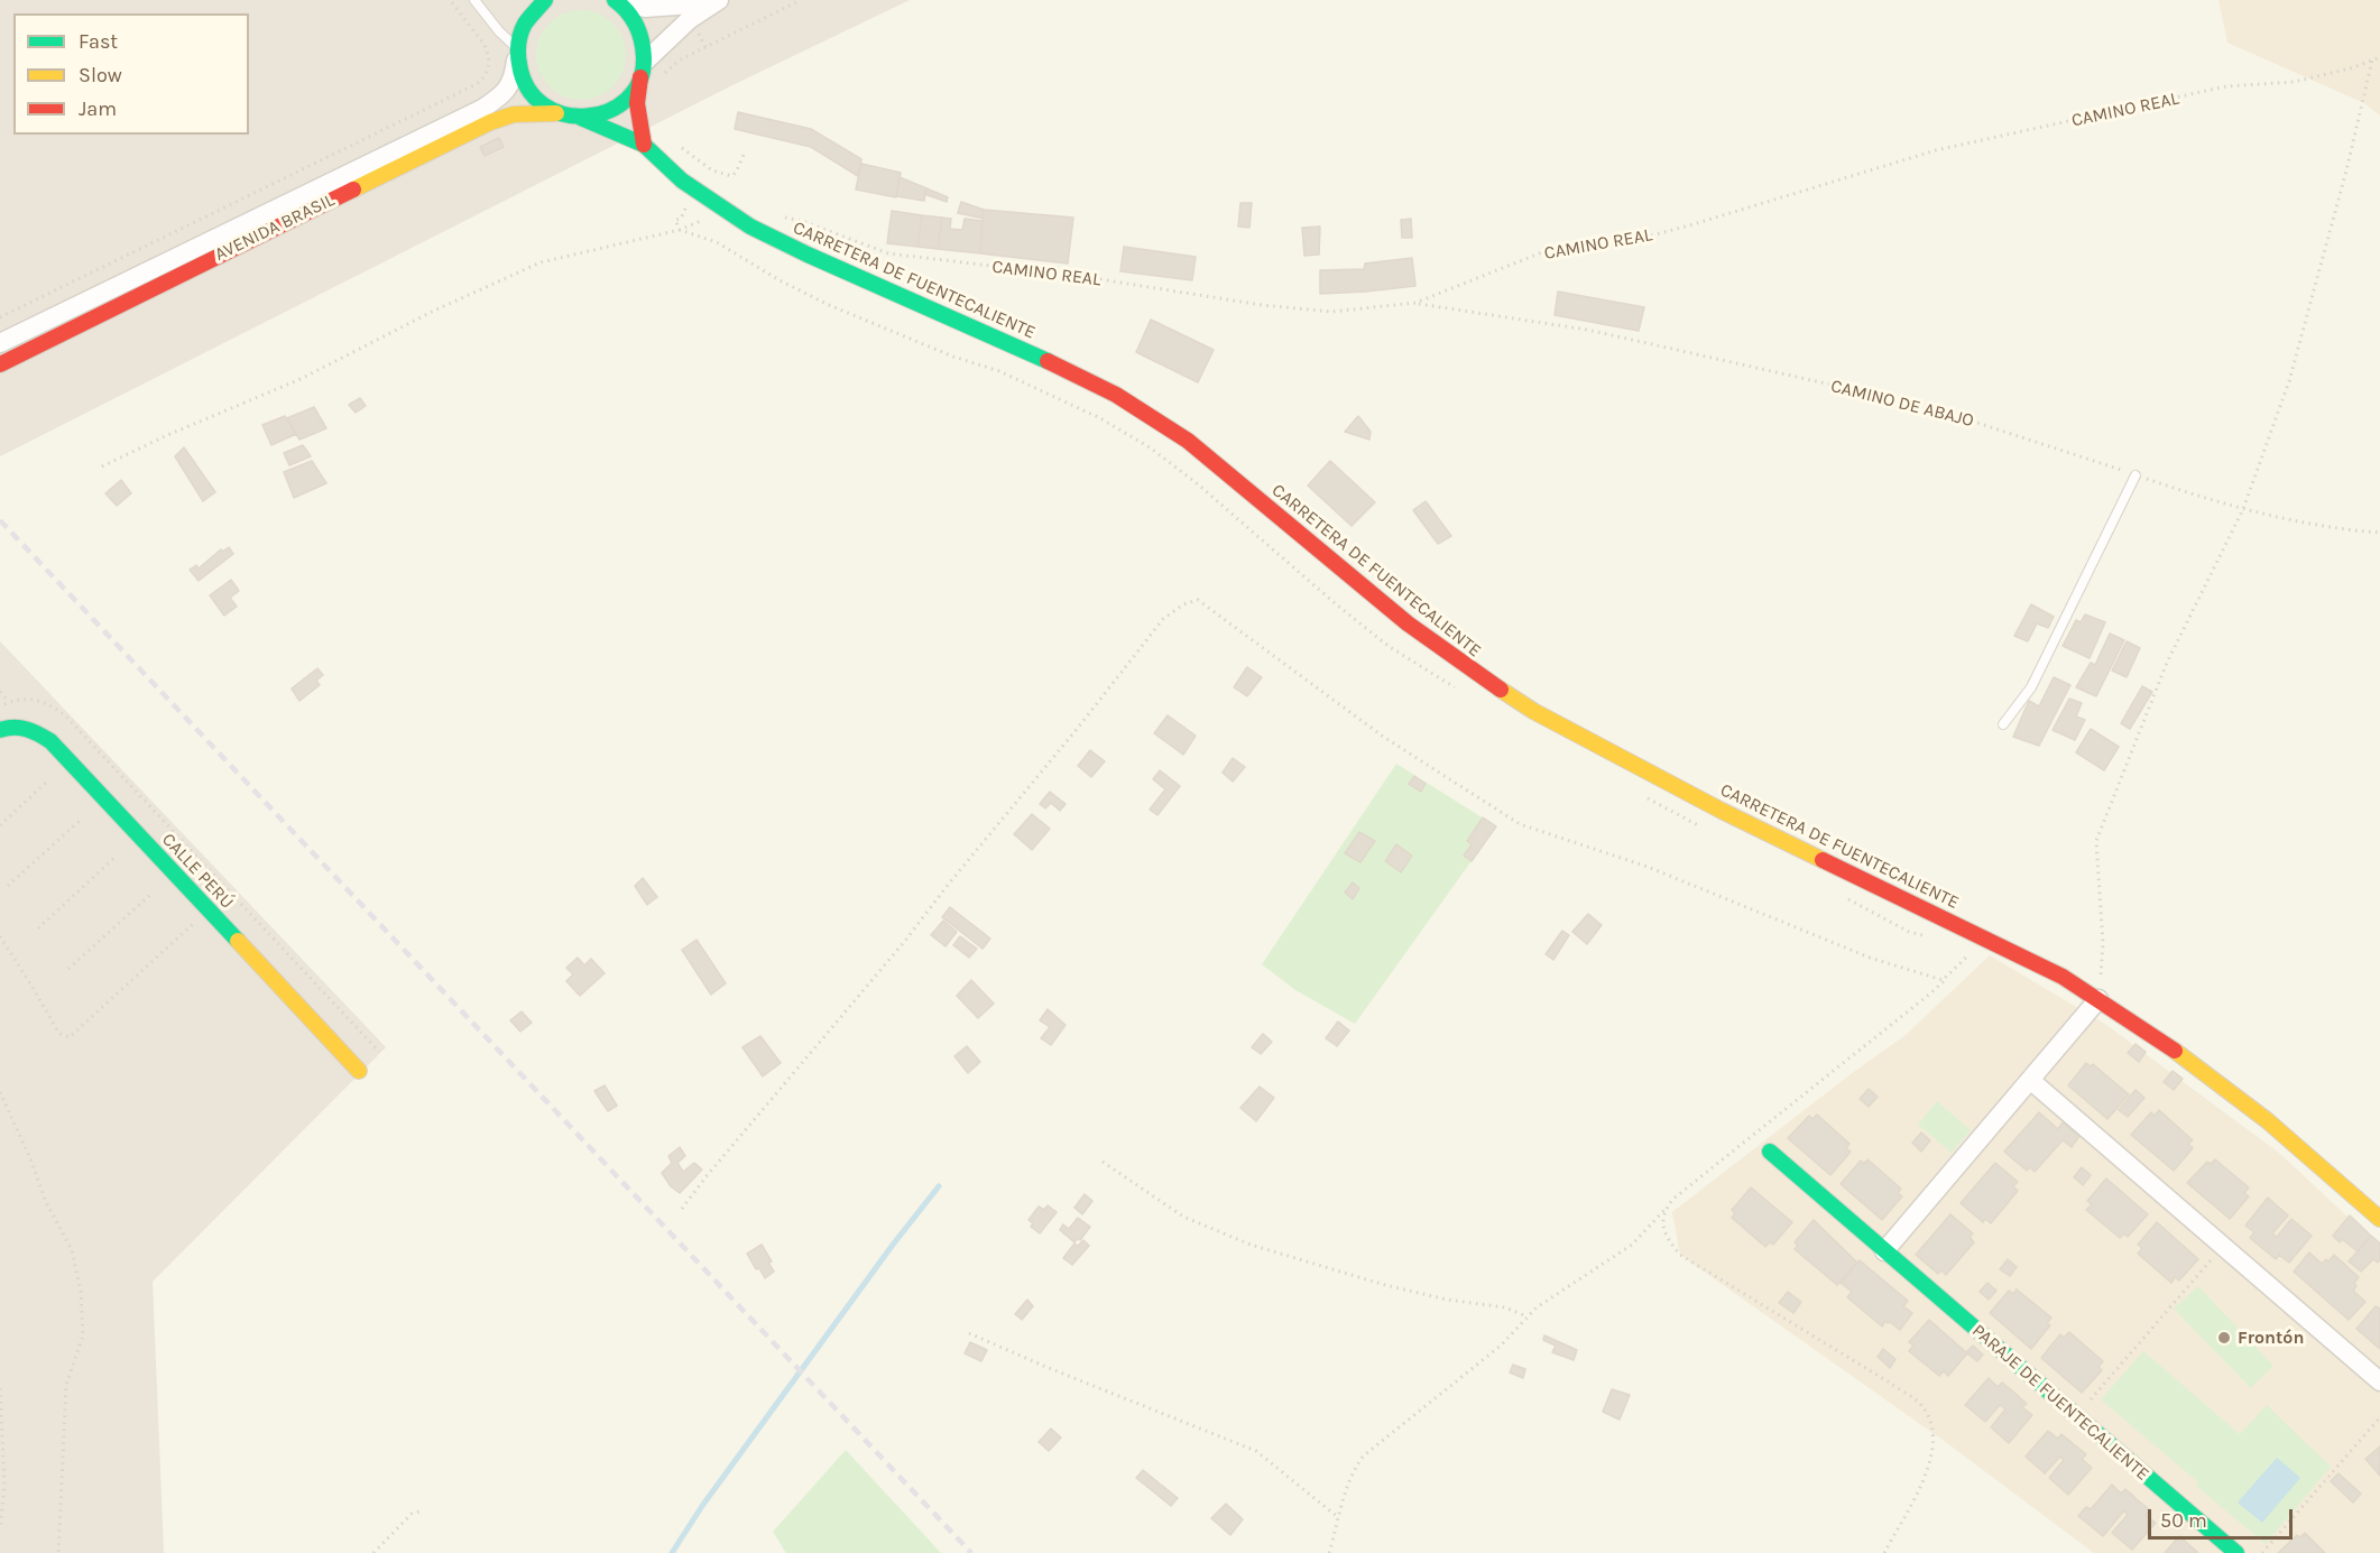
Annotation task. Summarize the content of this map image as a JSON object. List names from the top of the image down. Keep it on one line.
{"streets":{"main road":["AVENIDA BRASIL","CARRETERA DE FUENTECALIENTE","CALLE PERÚ","PARAJE DE FUENTECALIENTE"],"path":["CAMINO REAL","CAMINO DE ABAJO"]},"crossings":[["CAMINO REAL","CAMINO DE ABAJO"]],"places":["Frontón"],"legend":["Fast","Slow","Jam"],"scale_bar":"50 m"}
